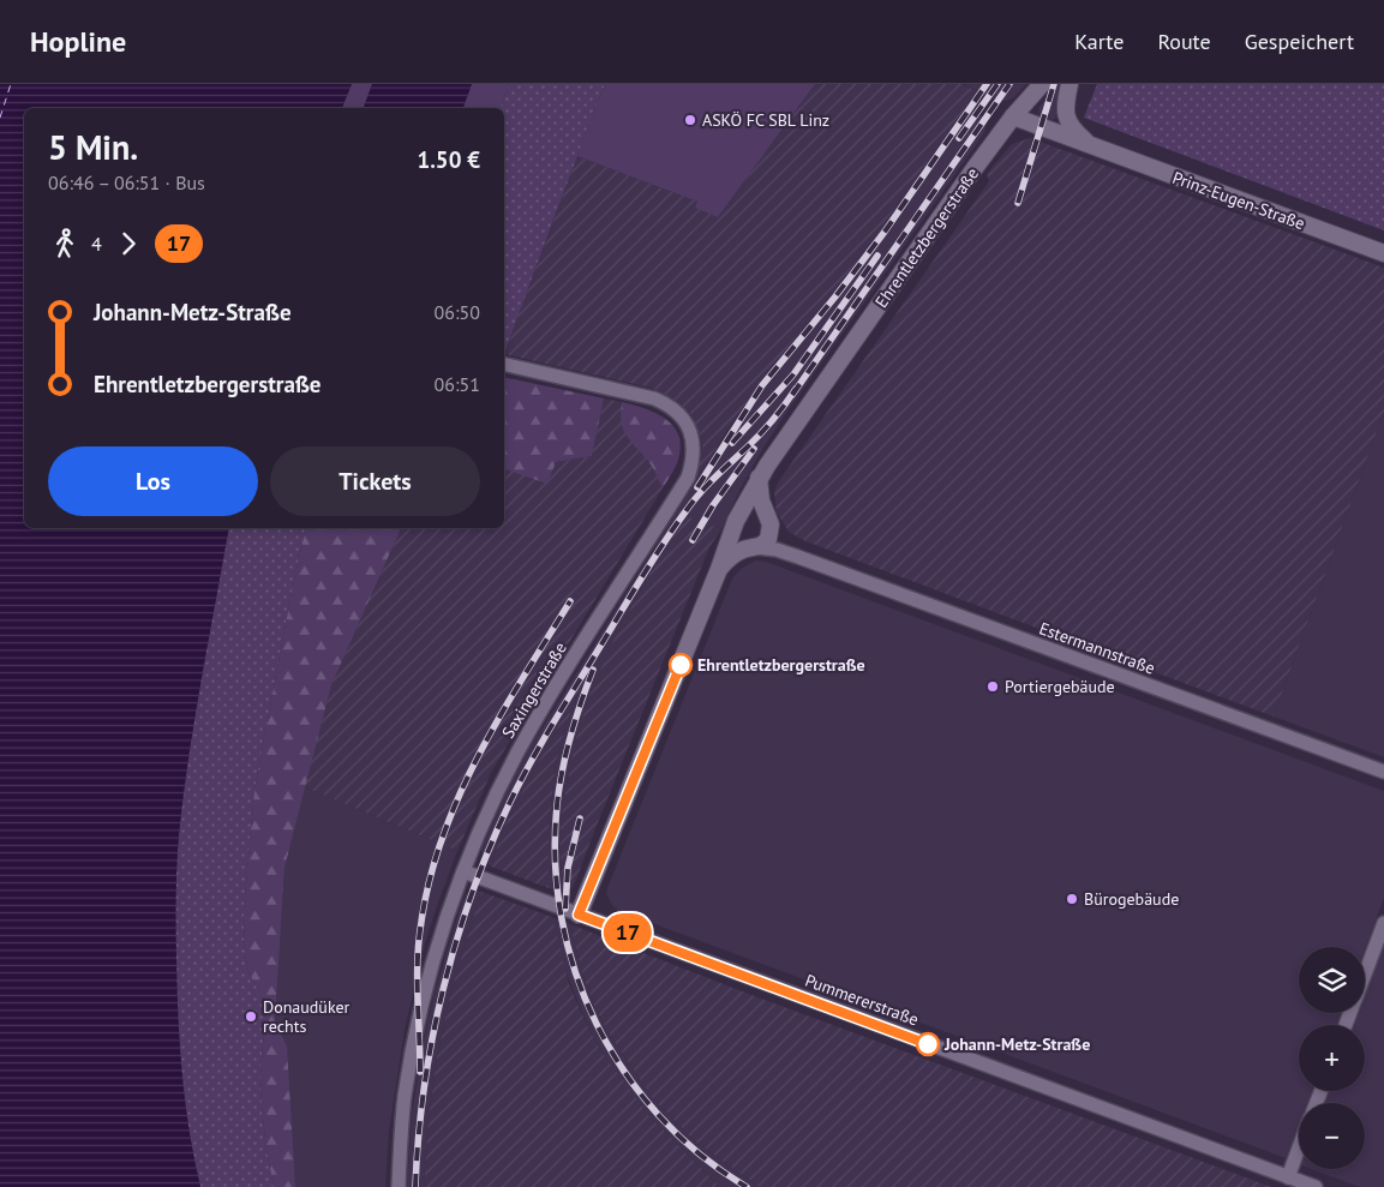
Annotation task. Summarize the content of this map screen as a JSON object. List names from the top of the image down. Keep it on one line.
{"streets":{"street":["Prinz-Eugen-Straße","Ehrentletzbergerstraße","Estermannstraße","Saxingerstraße","Pummererstraße"]},"crossings":[["Prinz-Eugen-Straße","Ehrentletzbergerstraße"],["Ehrentletzbergerstraße","Estermannstraße"],["Ehrentletzbergerstraße","Pummererstraße"],["Saxingerstraße","Pummererstraße"]],"places":["ASKÖ FC SBL Linz","Ehrentletzbergerstraße","Portiergebäude","Bürogebäude","Donaudüker rechts","Johann-Metz-Straße"],"lines":["bus line 17"],"page":{"header":"Hopline","nav":["Karte","Route","Gespeichert"],"on_map":"17","heading":["5 Min.","06:46 – 06:51 · Bus","1.50 €"],"legs":["4","17"],"list":[{"name":"Johann-Metz-Straße","value":"06:50"},{"name":"Ehrentletzbergerstraße","value":"06:51"}],"buttons":["Los","Tickets"],"map_buttons":["+","−"]}}
